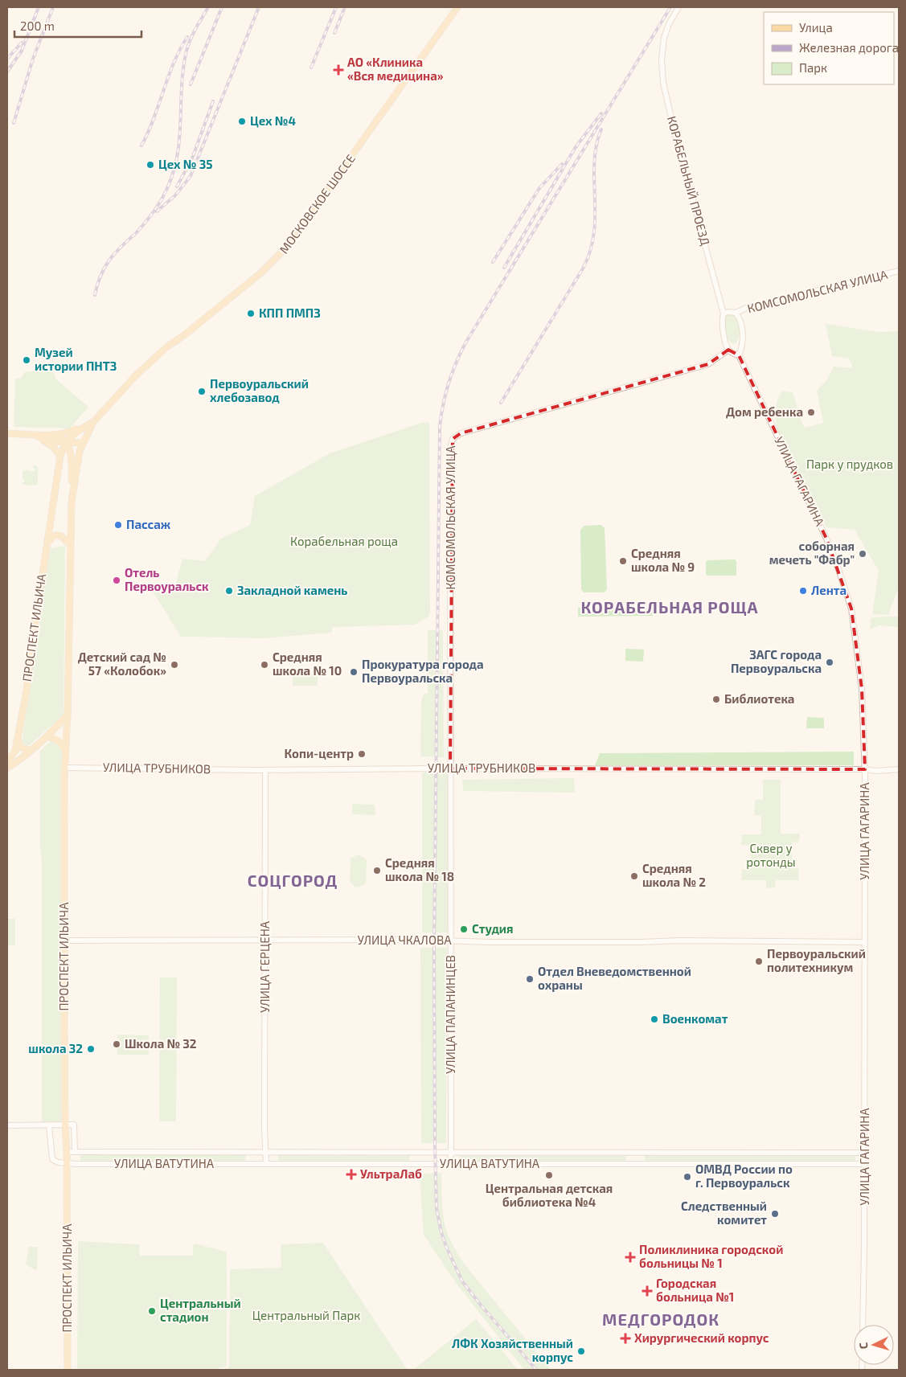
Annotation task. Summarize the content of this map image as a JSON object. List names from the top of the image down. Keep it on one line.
{"streets":{"main road":["МОСКОВСКОЕ ШОССЕ","ПРОСПЕКТ ИЛЬИЧА"],"street":["КОРАБЕЛЬНЫЙ ПРОЕЗД","КОМСОМОЛЬСКАЯ УЛИЦА","УЛИЦА ГАГАРИНА","УЛИЦА ТРУБНИКОВ","УЛИЦА ЧКАЛОВА","УЛИЦА ГЕРЦЕНА","УЛИЦА ПАПАНИНЦЕВ","УЛИЦА ВАТУТИНА"]},"crossings":[["КОРАБЕЛЬНЫЙ ПРОЕЗД","КОМСОМОЛЬСКАЯ УЛИЦА"],["МОСКОВСКОЕ ШОССЕ","ПРОСПЕКТ ИЛЬИЧА"],["КОМСОМОЛЬСКАЯ УЛИЦА","УЛИЦА ТРУБНИКОВ"],["КОМСОМОЛЬСКАЯ УЛИЦА","УЛИЦА ПАПАНИНЦЕВ"],["УЛИЦА ГАГАРИНА","УЛИЦА ТРУБНИКОВ"],["УЛИЦА ГАГАРИНА","УЛИЦА ЧКАЛОВА"],["УЛИЦА ГАГАРИНА","УЛИЦА ВАТУТИНА"],["ПРОСПЕКТ ИЛЬИЧА","УЛИЦА ТРУБНИКОВ"],["ПРОСПЕКТ ИЛЬИЧА","УЛИЦА ЧКАЛОВА"],["ПРОСПЕКТ ИЛЬИЧА","УЛИЦА ВАТУТИНА"],["УЛИЦА ТРУБНИКОВ","УЛИЦА ГЕРЦЕНА"],["УЛИЦА ТРУБНИКОВ","УЛИЦА ПАПАНИНЦЕВ"],["УЛИЦА ЧКАЛОВА","УЛИЦА ГЕРЦЕНА"],["УЛИЦА ЧКАЛОВА","УЛИЦА ПАПАНИНЦЕВ"],["УЛИЦА ГЕРЦЕНА","УЛИЦА ВАТУТИНА"],["УЛИЦА ПАПАНИНЦЕВ","УЛИЦА ВАТУТИНА"]],"districts":["КОРАБЕЛЬНАЯ РОЩА","СОЦГОРОД","МЕДГОРОДОК"],"parks":["Парк у прудков","Корабельная роща","Сквер у ротонды","Центральный Парк"],"places":{"health":["АО «Клиника «Вся медицина»","УльтраЛаб","Поликлиника городской больницы № 1","Городская больница №1","Хирургический корпус"],"other":["Цех №4","Цех № 35","КПП ПМПЗ","Музей истории ПНТЗ","Первоуральский хлебозавод","Дом ребенка","Пассаж","соборная мечеть \"Фабр\"","Средняя школа № 9","Отель Первоуральск","Закладной камень","Лента","ЗАГС города Первоуральска","Детский сад № 57 «Колобок»","Средняя школа № 10","Прокуратура города Первоуральска","Библиотека","Копи-центр","Средняя школа № 18","Средняя школа № 2","Студия","Первоуральский политехникум","Отдел Вневедомственной охраны","Военкомат","Школа № 32","школа 32","Центральная детская библиотека №4","ОМВД России по г. Первоуральск","Следственный комитет","Центральный стадион","ЛФК Хозяйственный корпус"]},"legend":["Улица","Железная дорога","Парк"],"scale_bar":"200 m","north":"left"}
